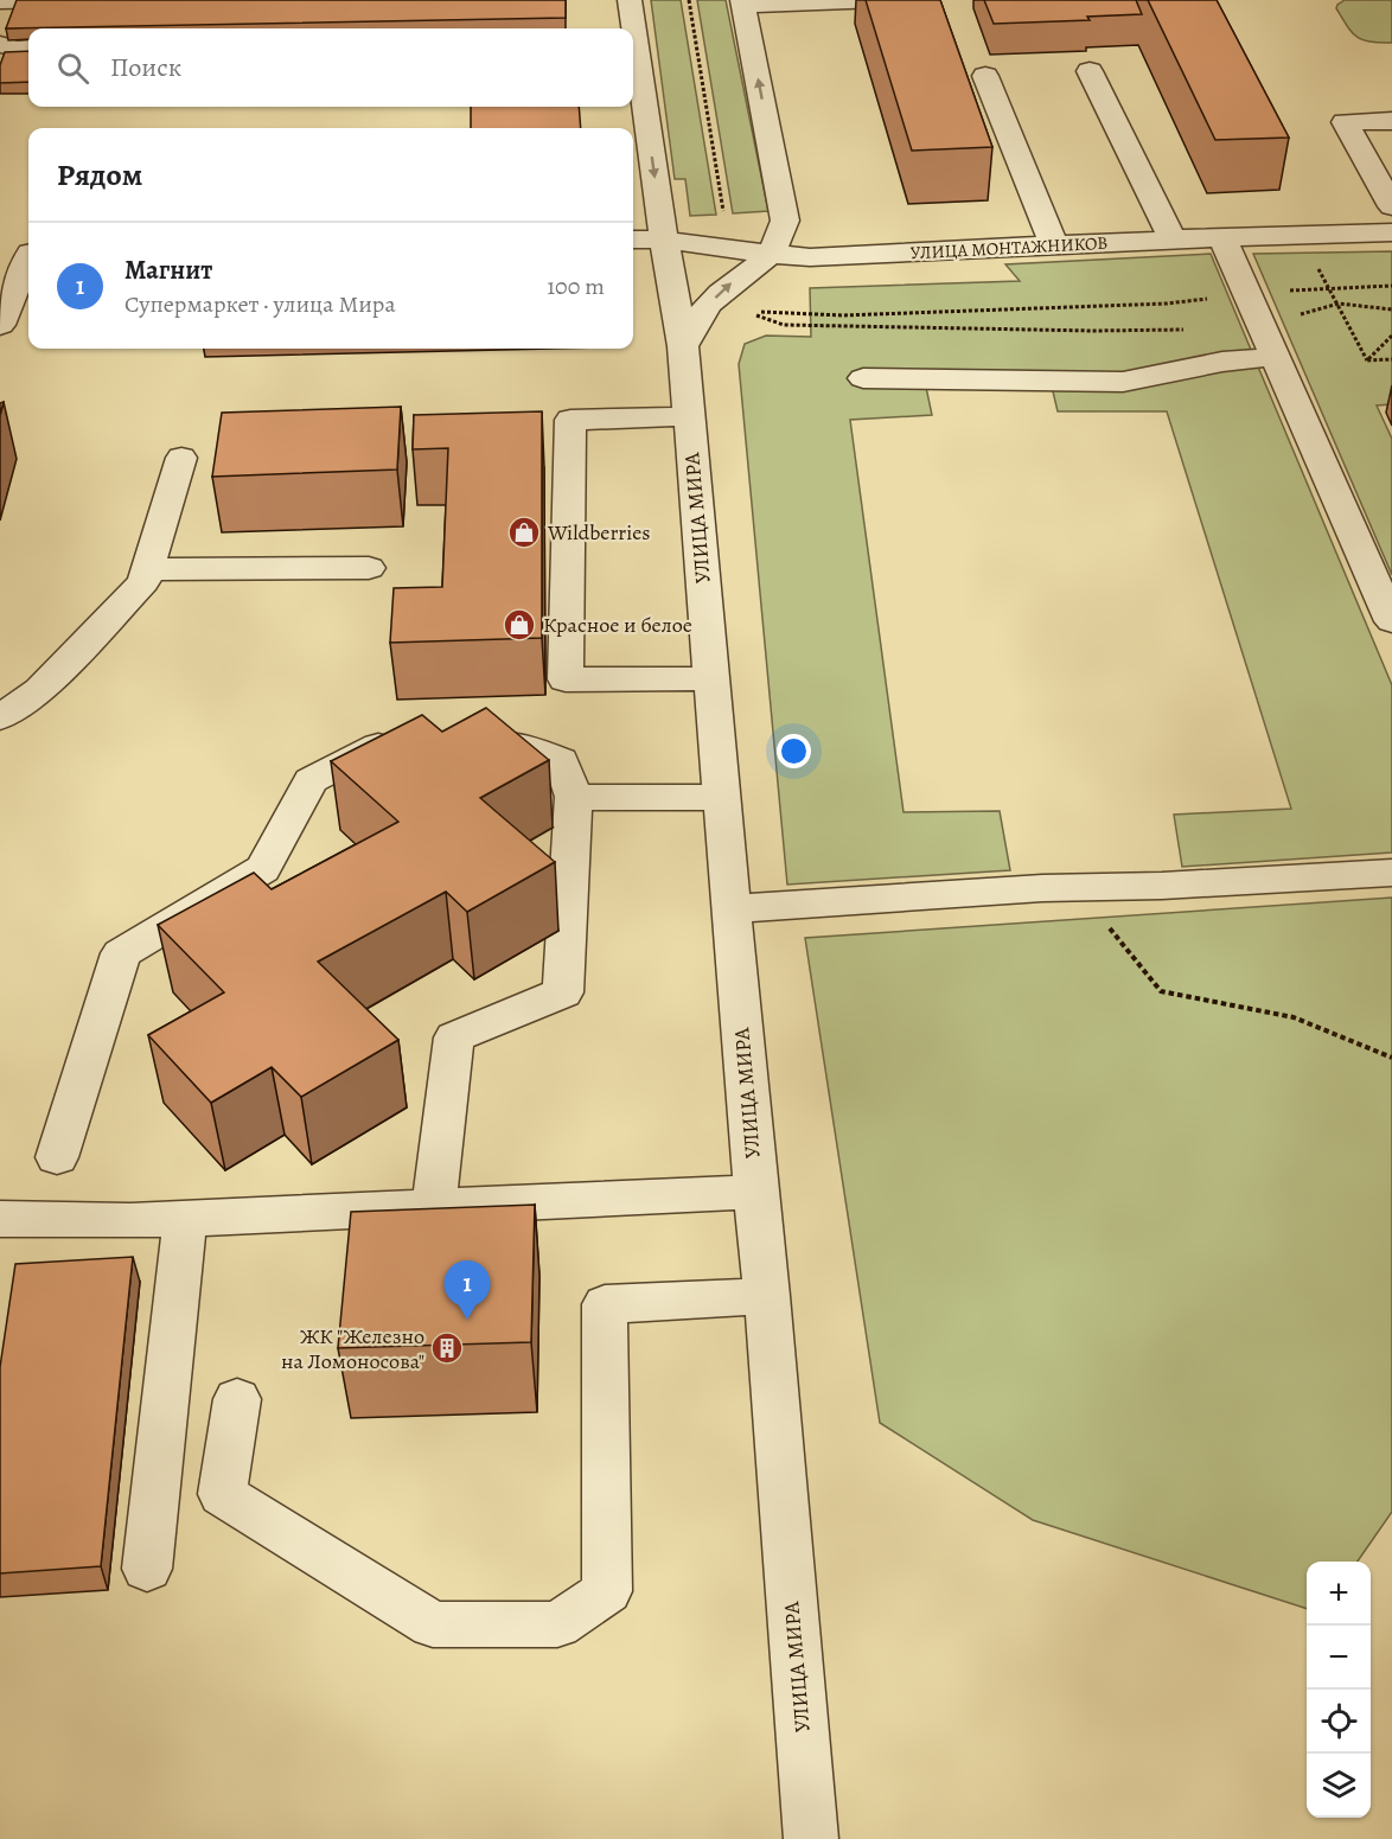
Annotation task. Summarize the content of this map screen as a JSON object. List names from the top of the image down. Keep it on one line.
{"streets":{"street":["УЛИЦА МОНТАЖНИКОВ","УЛИЦА МИРА"]},"crossings":[["УЛИЦА МОНТАЖНИКОВ","УЛИЦА МИРА"]],"places":{"shop":["Wildberries","Красное и белое"],"building":["ЖК \"Железно на Ломоносова\""]},"page":{"search":"Поиск","heading":"Рядом","list":[{"mark":"1","name":"Магнит","note":"Супермаркет · улица Мира","value":"100 m"}],"pins":"1","map_buttons":["+","−"]}}
